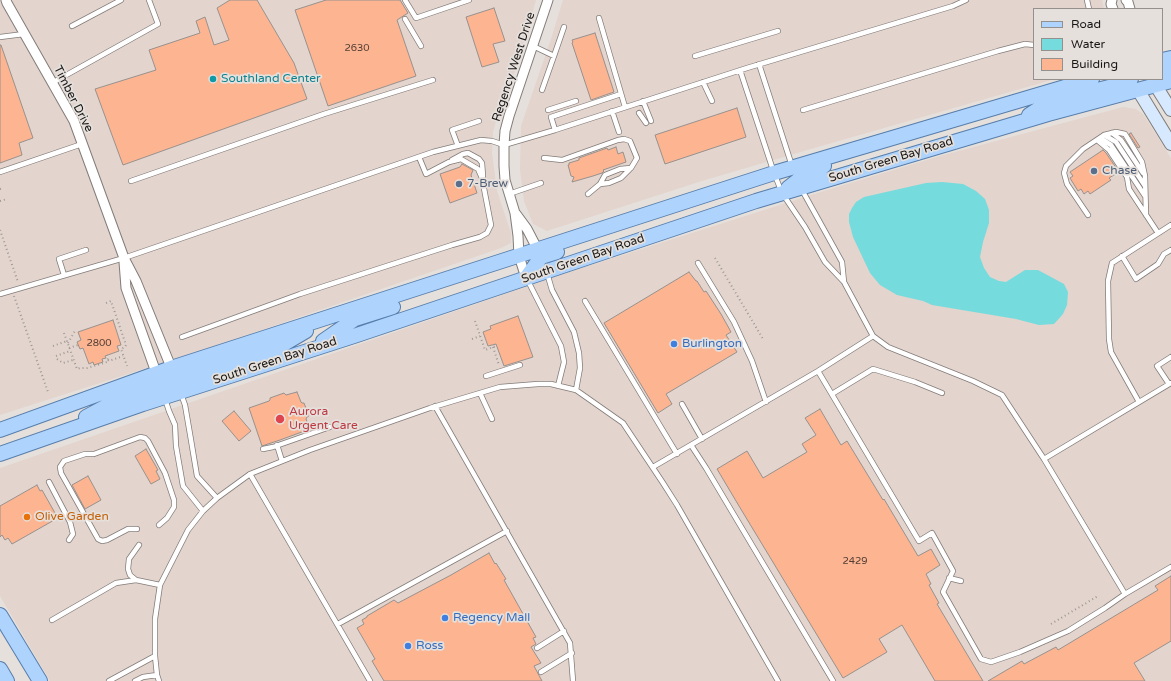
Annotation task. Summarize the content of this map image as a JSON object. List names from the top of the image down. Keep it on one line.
{"streets":{"main road":["South Green Bay Road"],"street":["Regency West Drive","Timber Drive"]},"crossings":[["Regency West Drive","South Green Bay Road"],["Timber Drive","South Green Bay Road"]],"places":["Southland Center","Chase","7-Brew","Burlington","Aurora Urgent Care","Olive Garden","Regency Mall","Ross"],"house_numbers":["2630","2800","2429"],"legend":["Road","Water","Building"]}
